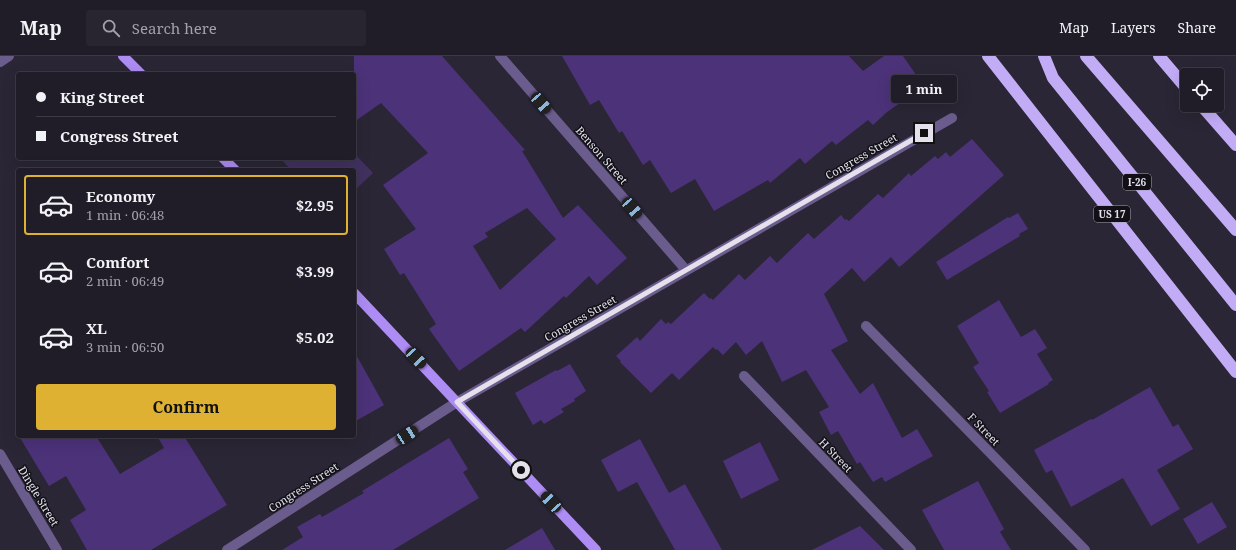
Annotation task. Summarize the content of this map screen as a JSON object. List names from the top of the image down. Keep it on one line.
{"streets":{"highway":["I-26","US 17"],"street":["Benson Street","Congress Street","F Street","H Street","Dingle Street"]},"crossings":[["Benson Street","Congress Street"]],"page":{"header":"Map","search":"Search here","nav":["Map","Layers","Share"],"banner":["King Street","Congress Street"],"bubble":"1 min","list":[{"name":"Economy","note":"1 min · 06:48","value":"$2.95"},{"name":"Comfort","note":"2 min · 06:49","value":"$3.99"},{"name":"XL","note":"3 min · 06:50","value":"$5.02"}],"buttons":"Confirm"}}
